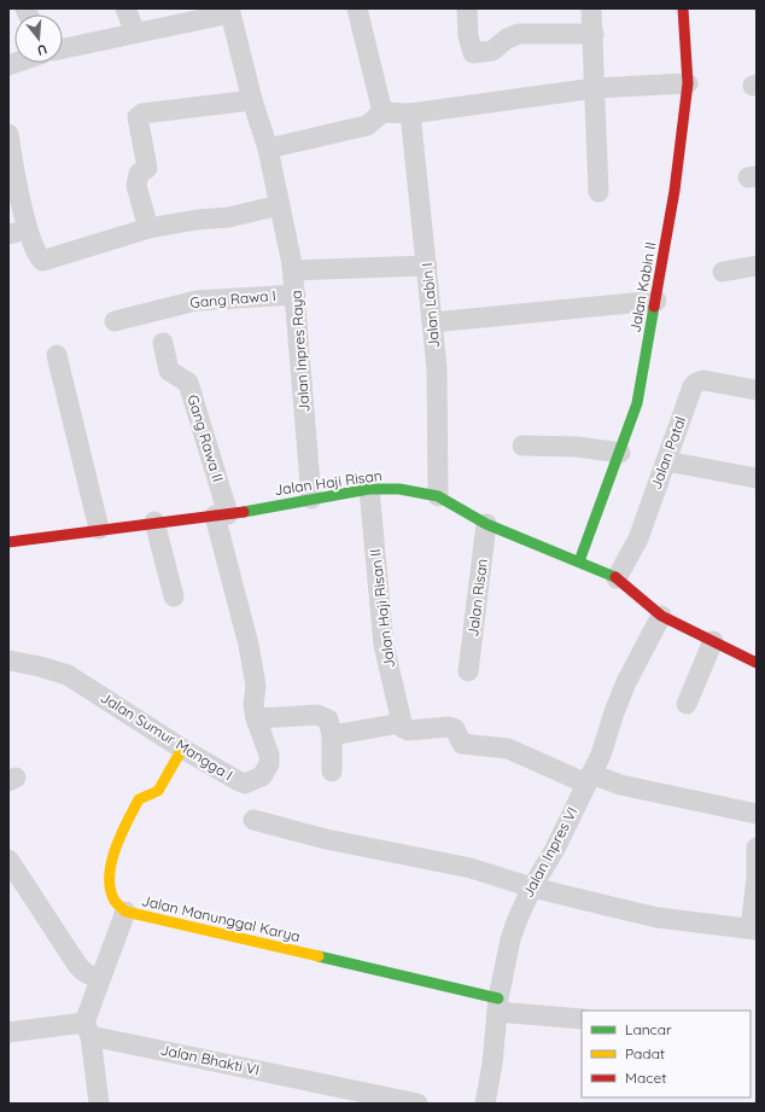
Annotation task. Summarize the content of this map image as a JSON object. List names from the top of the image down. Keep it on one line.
{"streets":{"street":["Jalan Kabin II","Gang Rawa I","Jalan Labin I","Jalan Inpres Raya","Gang Rawa II","Jalan Patal","Jalan Haji Risan","Jalan Risan","Jalan Haji Risan II","Jalan Sumur Mangga I","Jalan Inpres VI","Jalan Manunggal Karya","Jalan Bhakti VI"]},"crossings":[["Jalan Kabin II","Jalan Haji Risan"],["Gang Rawa I","Jalan Inpres Raya"],["Jalan Labin I","Jalan Haji Risan"],["Jalan Inpres Raya","Jalan Haji Risan"],["Gang Rawa II","Jalan Haji Risan"],["Gang Rawa II","Jalan Sumur Mangga I"],["Jalan Patal","Jalan Haji Risan"],["Jalan Haji Risan","Jalan Risan"],["Jalan Haji Risan","Jalan Haji Risan II"],["Jalan Haji Risan","Jalan Sumur Mangga I"],["Jalan Haji Risan","Jalan Inpres VI"],["Jalan Sumur Mangga I","Jalan Manunggal Karya"],["Jalan Inpres VI","Jalan Manunggal Karya"]],"legend":["Lancar","Padat","Macet"],"north":"bottom"}
